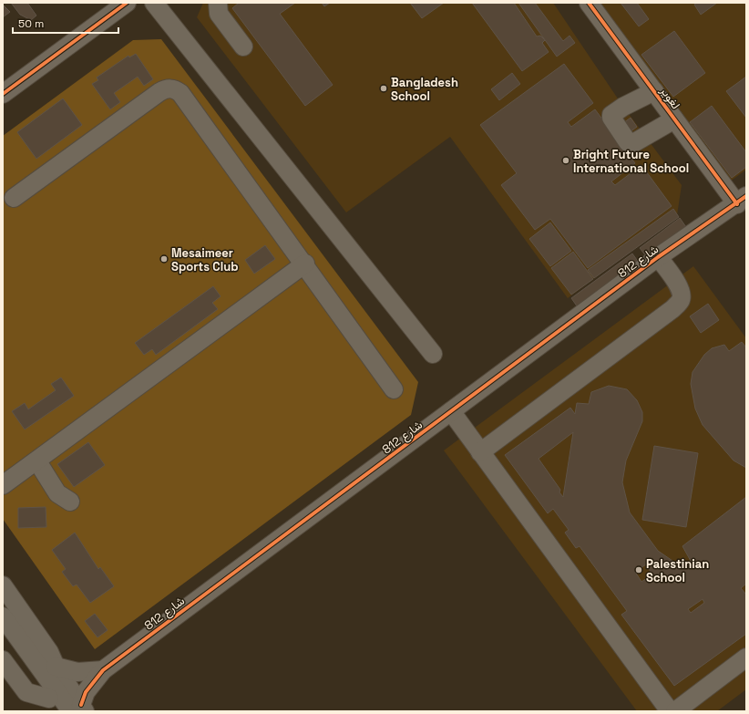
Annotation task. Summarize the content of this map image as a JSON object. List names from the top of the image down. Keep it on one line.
{"streets":{"street":["لغوير","شارع 812"]},"crossings":[["لغوير","شارع 812"]],"places":["Bangladesh School","Bright Future International School","Mesaimeer Sports Club","Palestinian School"],"scale_bar":"50 m"}
